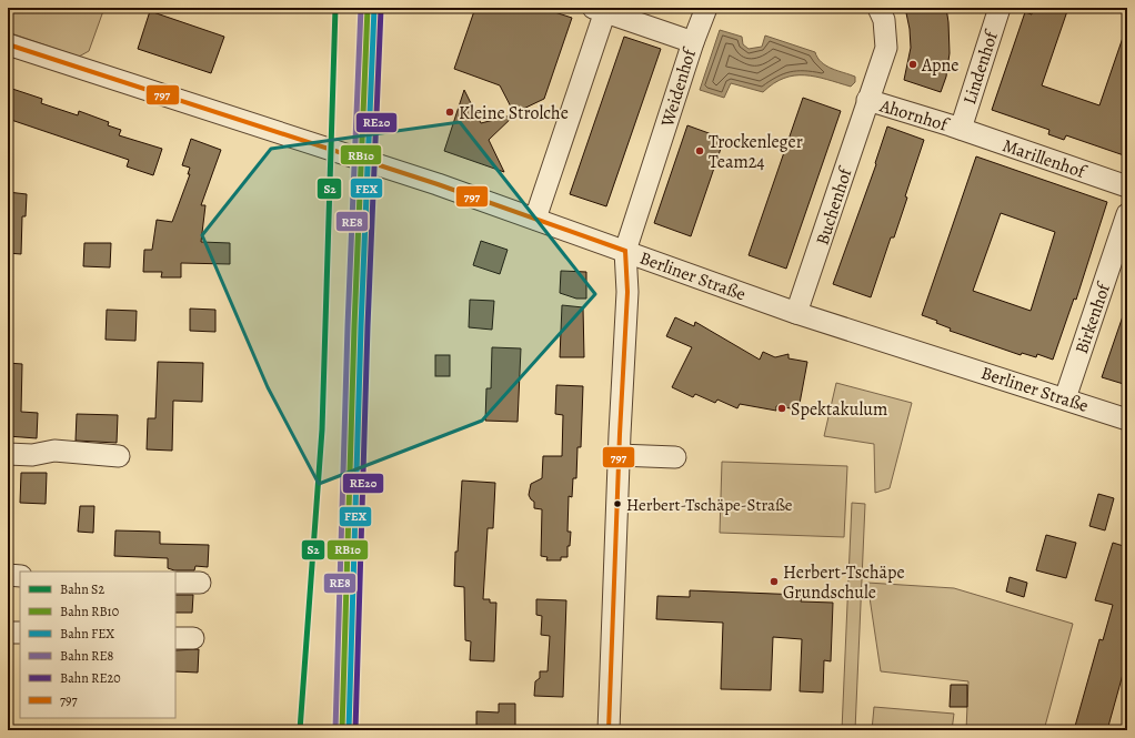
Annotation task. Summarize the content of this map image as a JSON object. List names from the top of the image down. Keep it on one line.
{"streets":{"street":["Lindenhof","Weidenhof","Ahornhof","Marillenhof","Buchenhof","Berliner Straße","Birkenhof"]},"crossings":[["Lindenhof","Ahornhof"],["Lindenhof","Marillenhof"],["Weidenhof","Berliner Straße"],["Ahornhof","Marillenhof"],["Ahornhof","Buchenhof"],["Buchenhof","Berliner Straße"],["Berliner Straße","Birkenhof"]],"places":["Apne","Kleine Strolche","Trockenleger Team24","Spektakulum","Herbert-Tschäpe-Straße","Herbert-Tschäpe Grundschule"],"lines":["rail line S2","rail line RB10","rail line FEX","rail line RE8","rail line RE20","transit line 797"],"legend":["Bahn S2","Bahn RB10","Bahn FEX","Bahn RE8","Bahn RE20","797"]}
